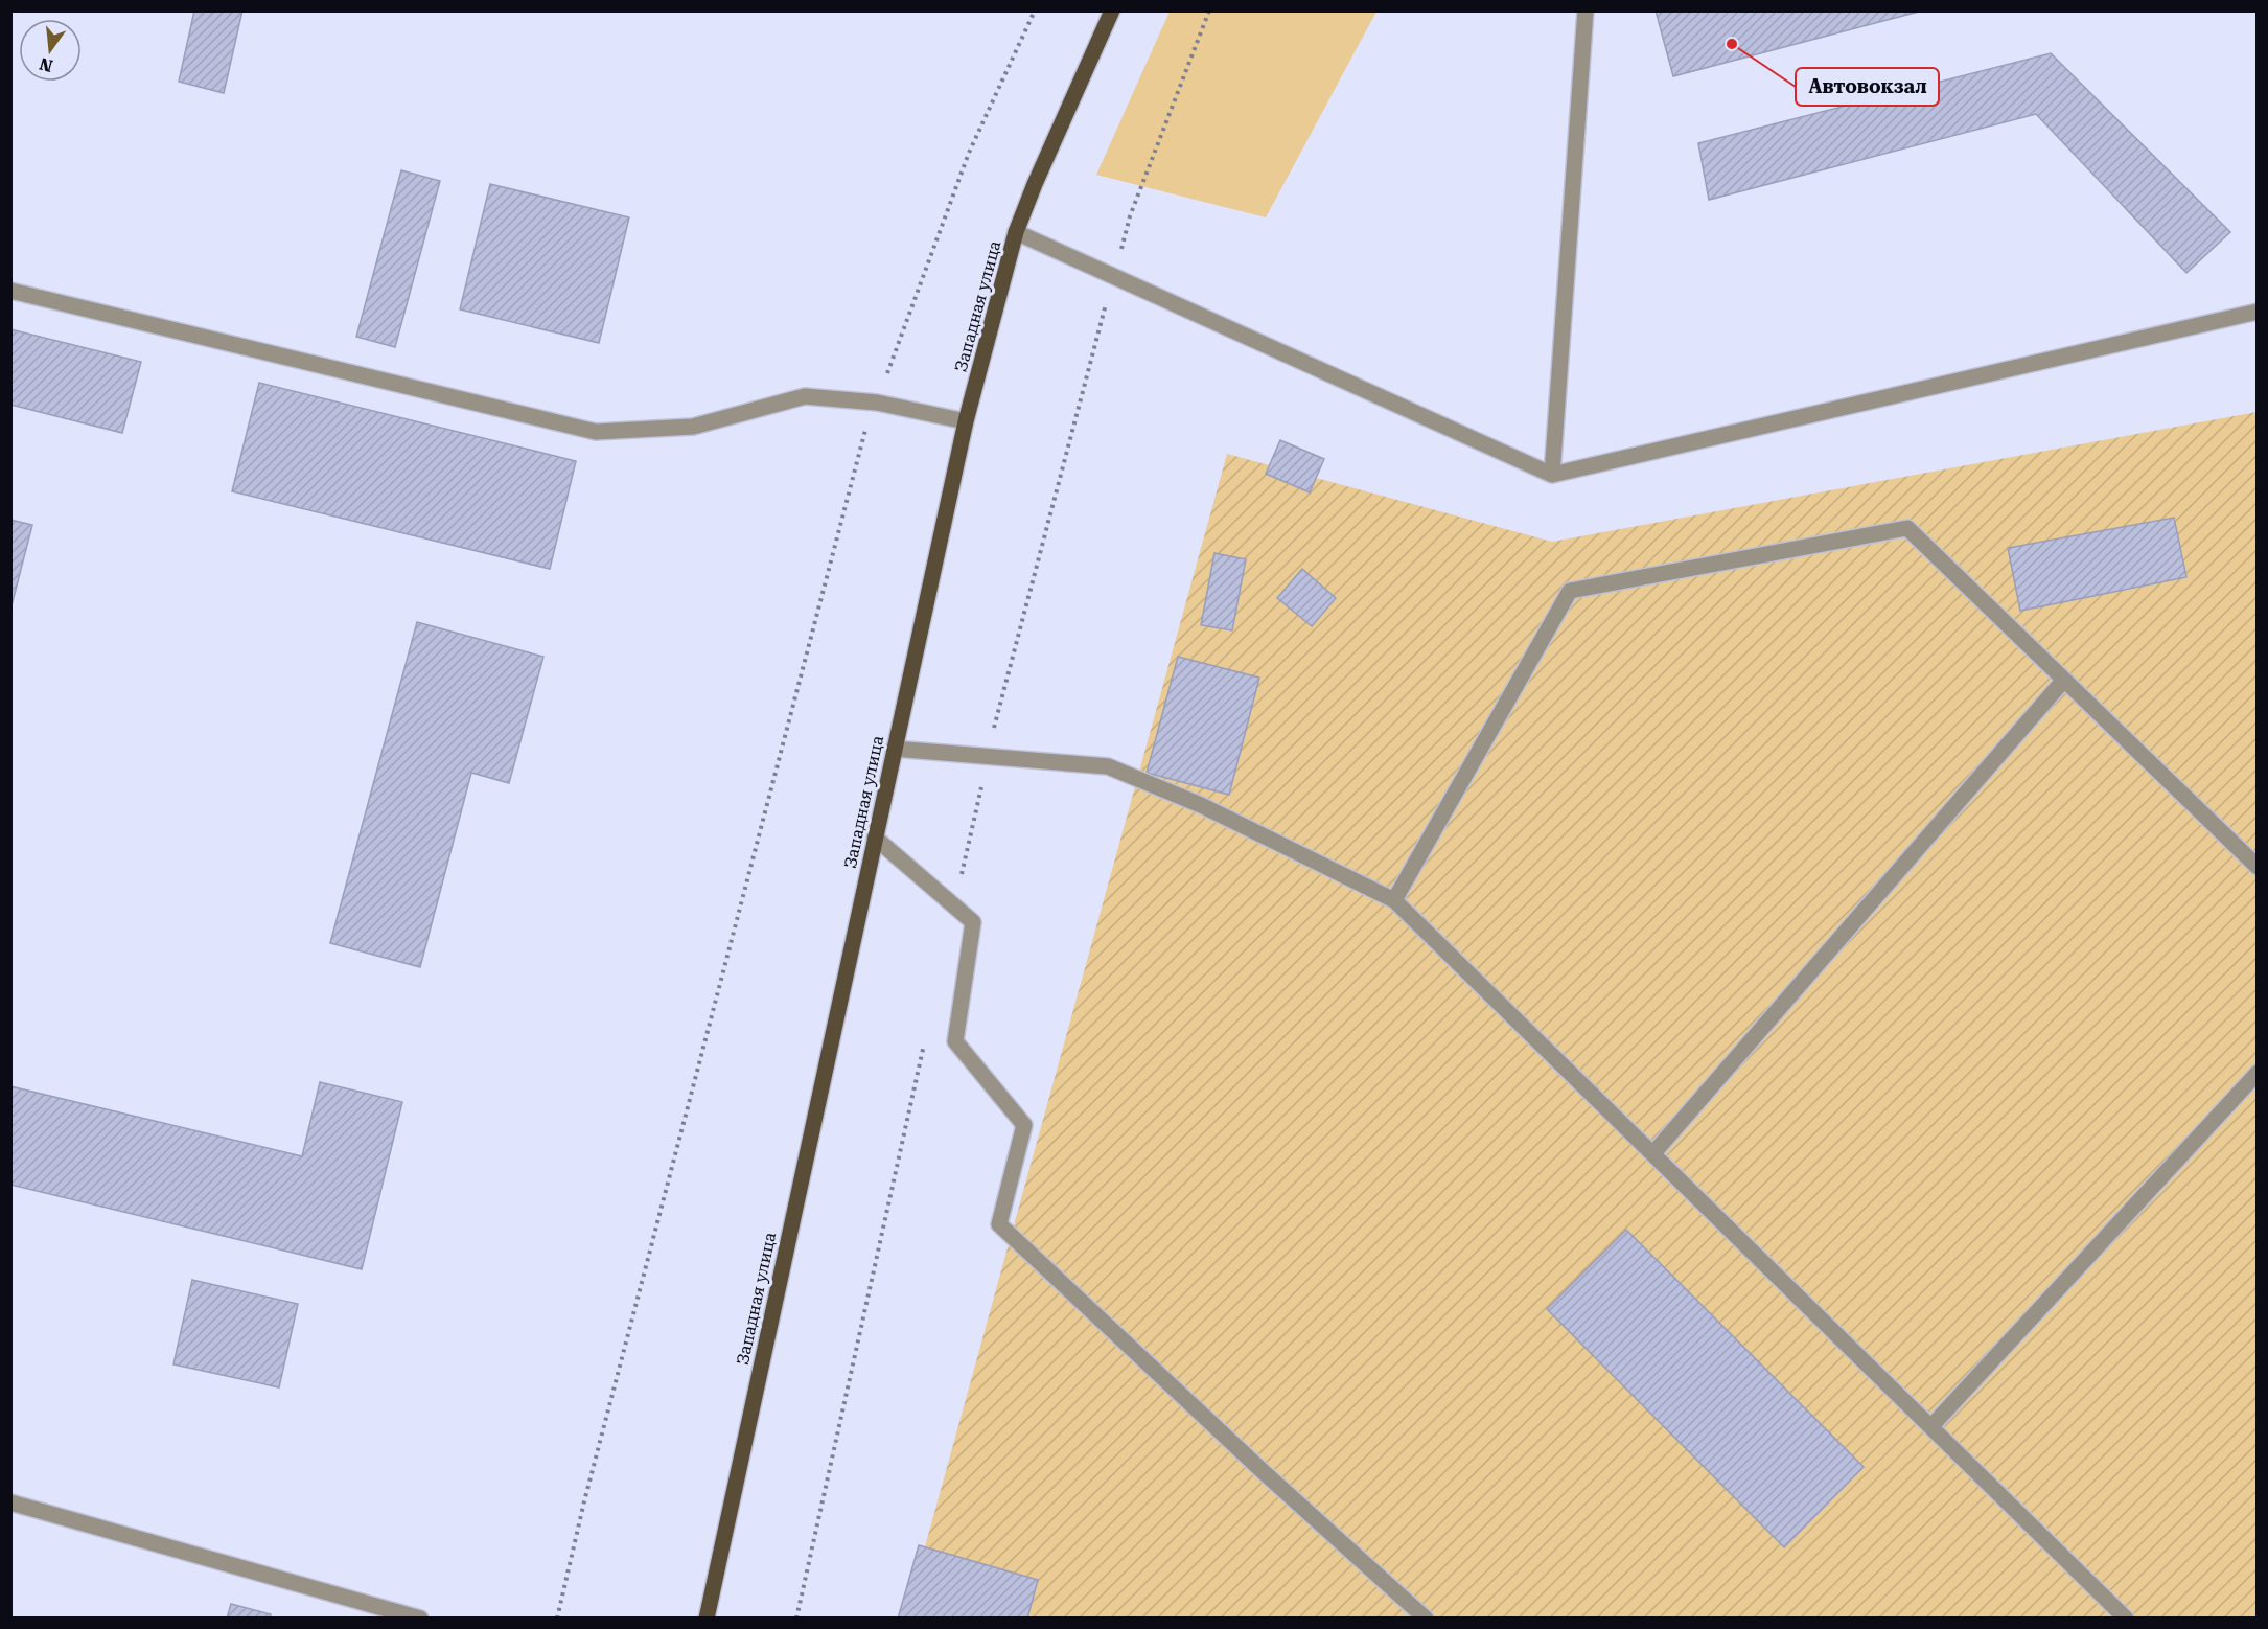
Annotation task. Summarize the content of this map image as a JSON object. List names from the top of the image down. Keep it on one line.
{"streets":{"main road":["Западная улица"]},"places":["Автовокзал"],"north":"bottom"}
